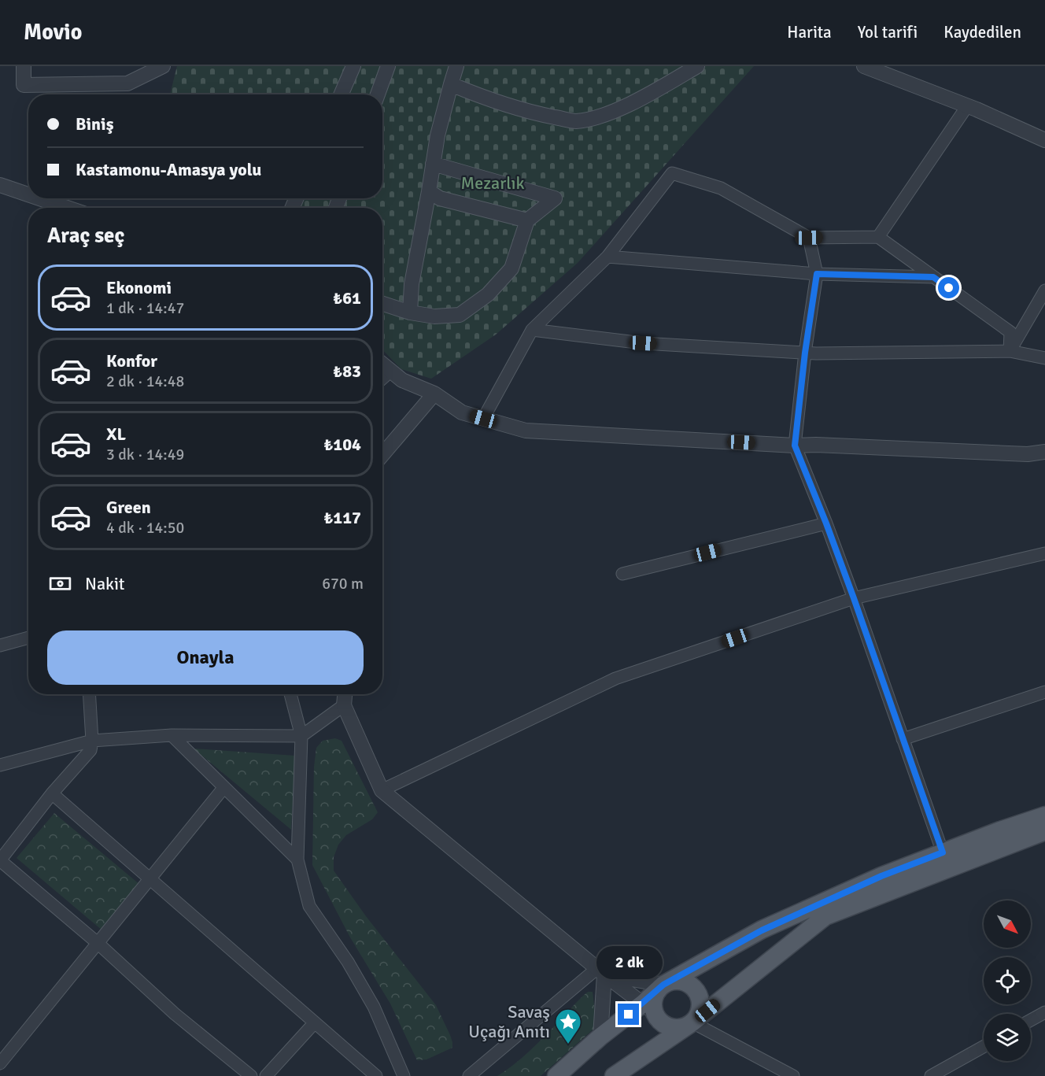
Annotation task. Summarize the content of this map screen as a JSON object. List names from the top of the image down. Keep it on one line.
{"parks":["Mezarlık"],"places":{"place":["Savaş Uçağı Anıtı"]},"north":"bottom right","page":{"header":"Movio","nav":["Harita","Yol tarifi","Kaydedilen"],"banner":["Biniş","Kastamonu-Amasya yolu"],"heading":"Araç seç","list":[{"name":"Ekonomi","note":"1 dk · 14:47","value":"₺61"},{"name":"Konfor","note":"2 dk · 14:48","value":"₺83"},{"name":"XL","note":"3 dk · 14:49","value":"₺104"},{"name":"Green","note":"4 dk · 14:50","value":"₺117"}],"pay":["Nakit","670 m"],"buttons":"Onayla","bubble":"2 dk"}}
